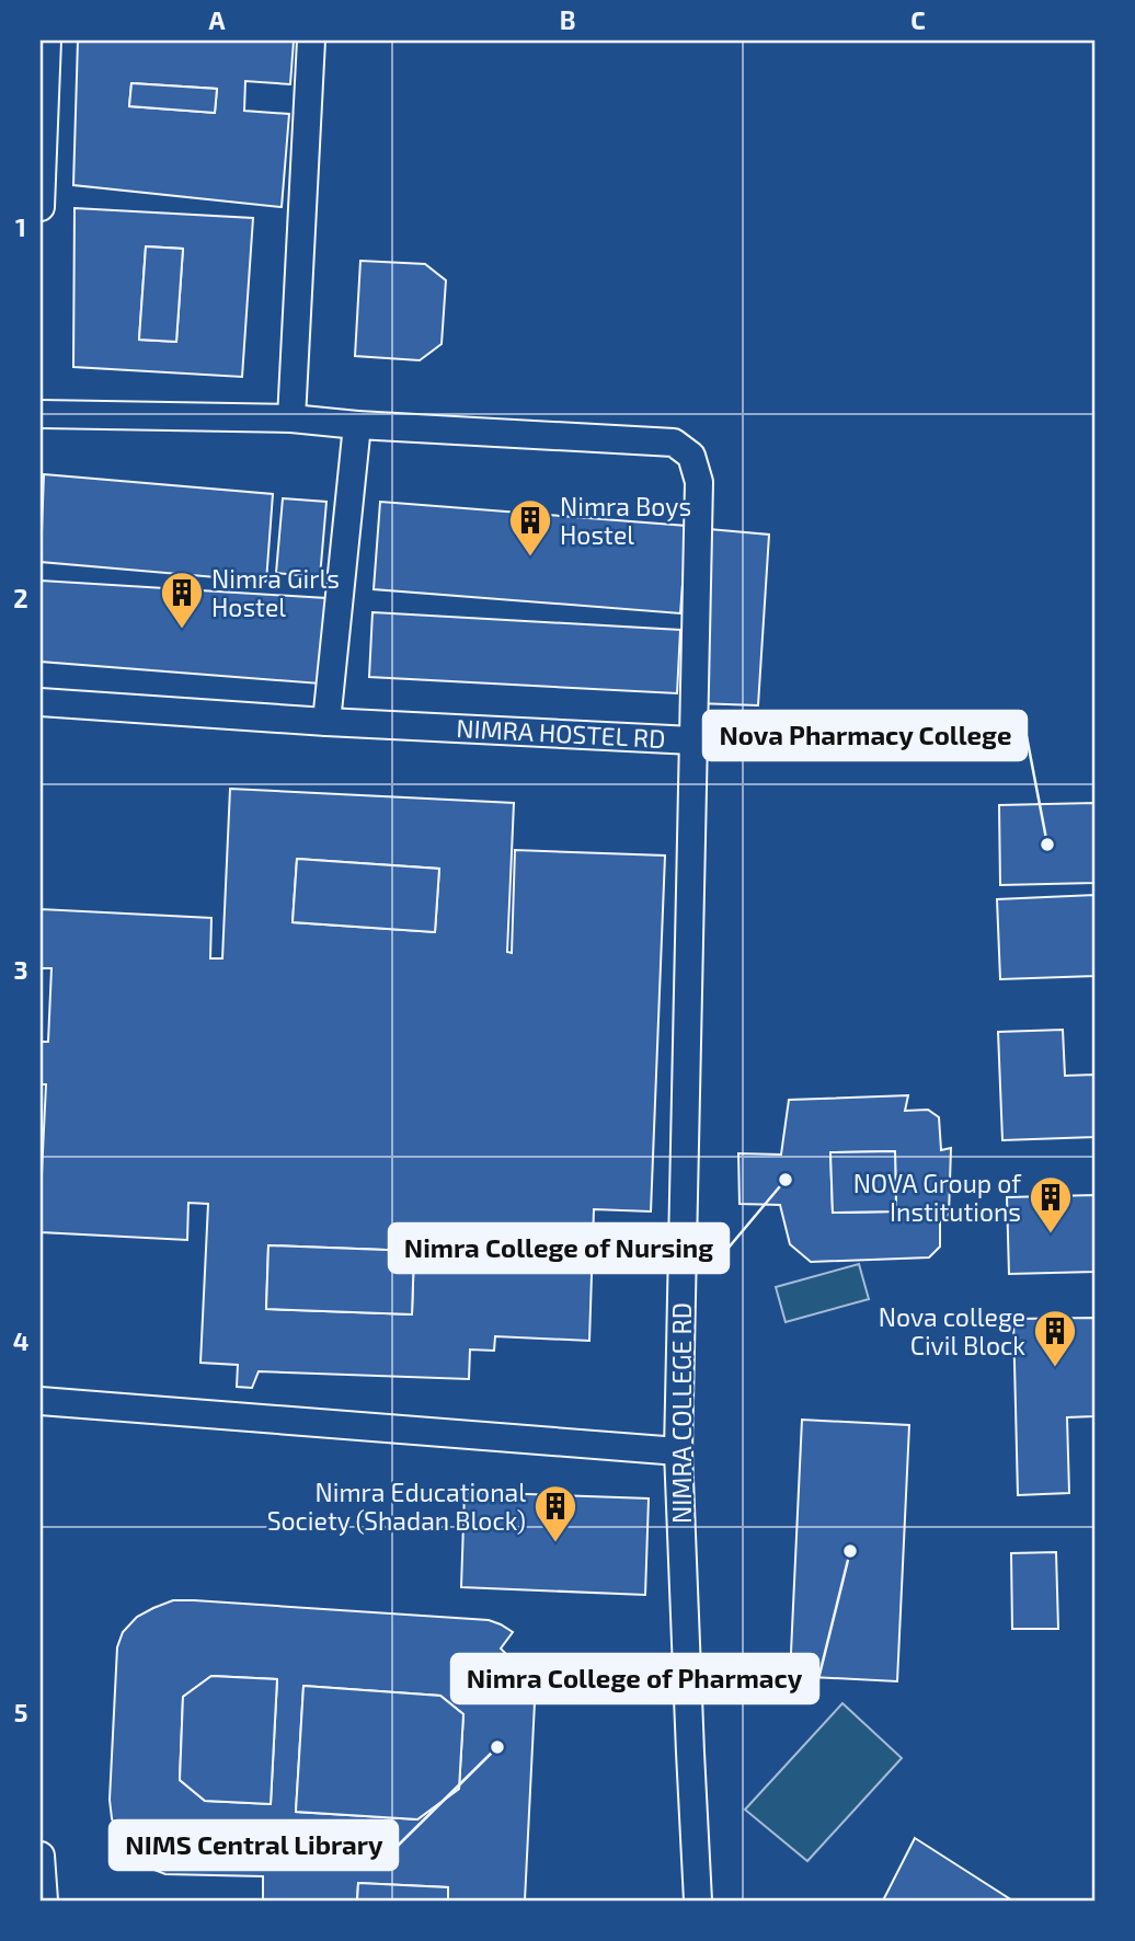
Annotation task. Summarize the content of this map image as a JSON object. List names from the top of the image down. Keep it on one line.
{"streets":{"street":["NIMRA HOSTEL RD","NIMRA COLLEGE RD"]},"crossings":[["NIMRA HOSTEL RD","NIMRA COLLEGE RD"]],"places":{"building":["Nimra Boys Hostel","Nimra Girls Hostel","NOVA Group of Institutions","Nova college Civil Block","Nimra Educational Society (Shadan Block)"],"other":["Nova Pharmacy College","Nimra College of Nursing","Nimra College of Pharmacy","NIMS Central Library"]},"grid":{"columns":["A","B","C"],"rows":["1","2","3","4","5"]}}
